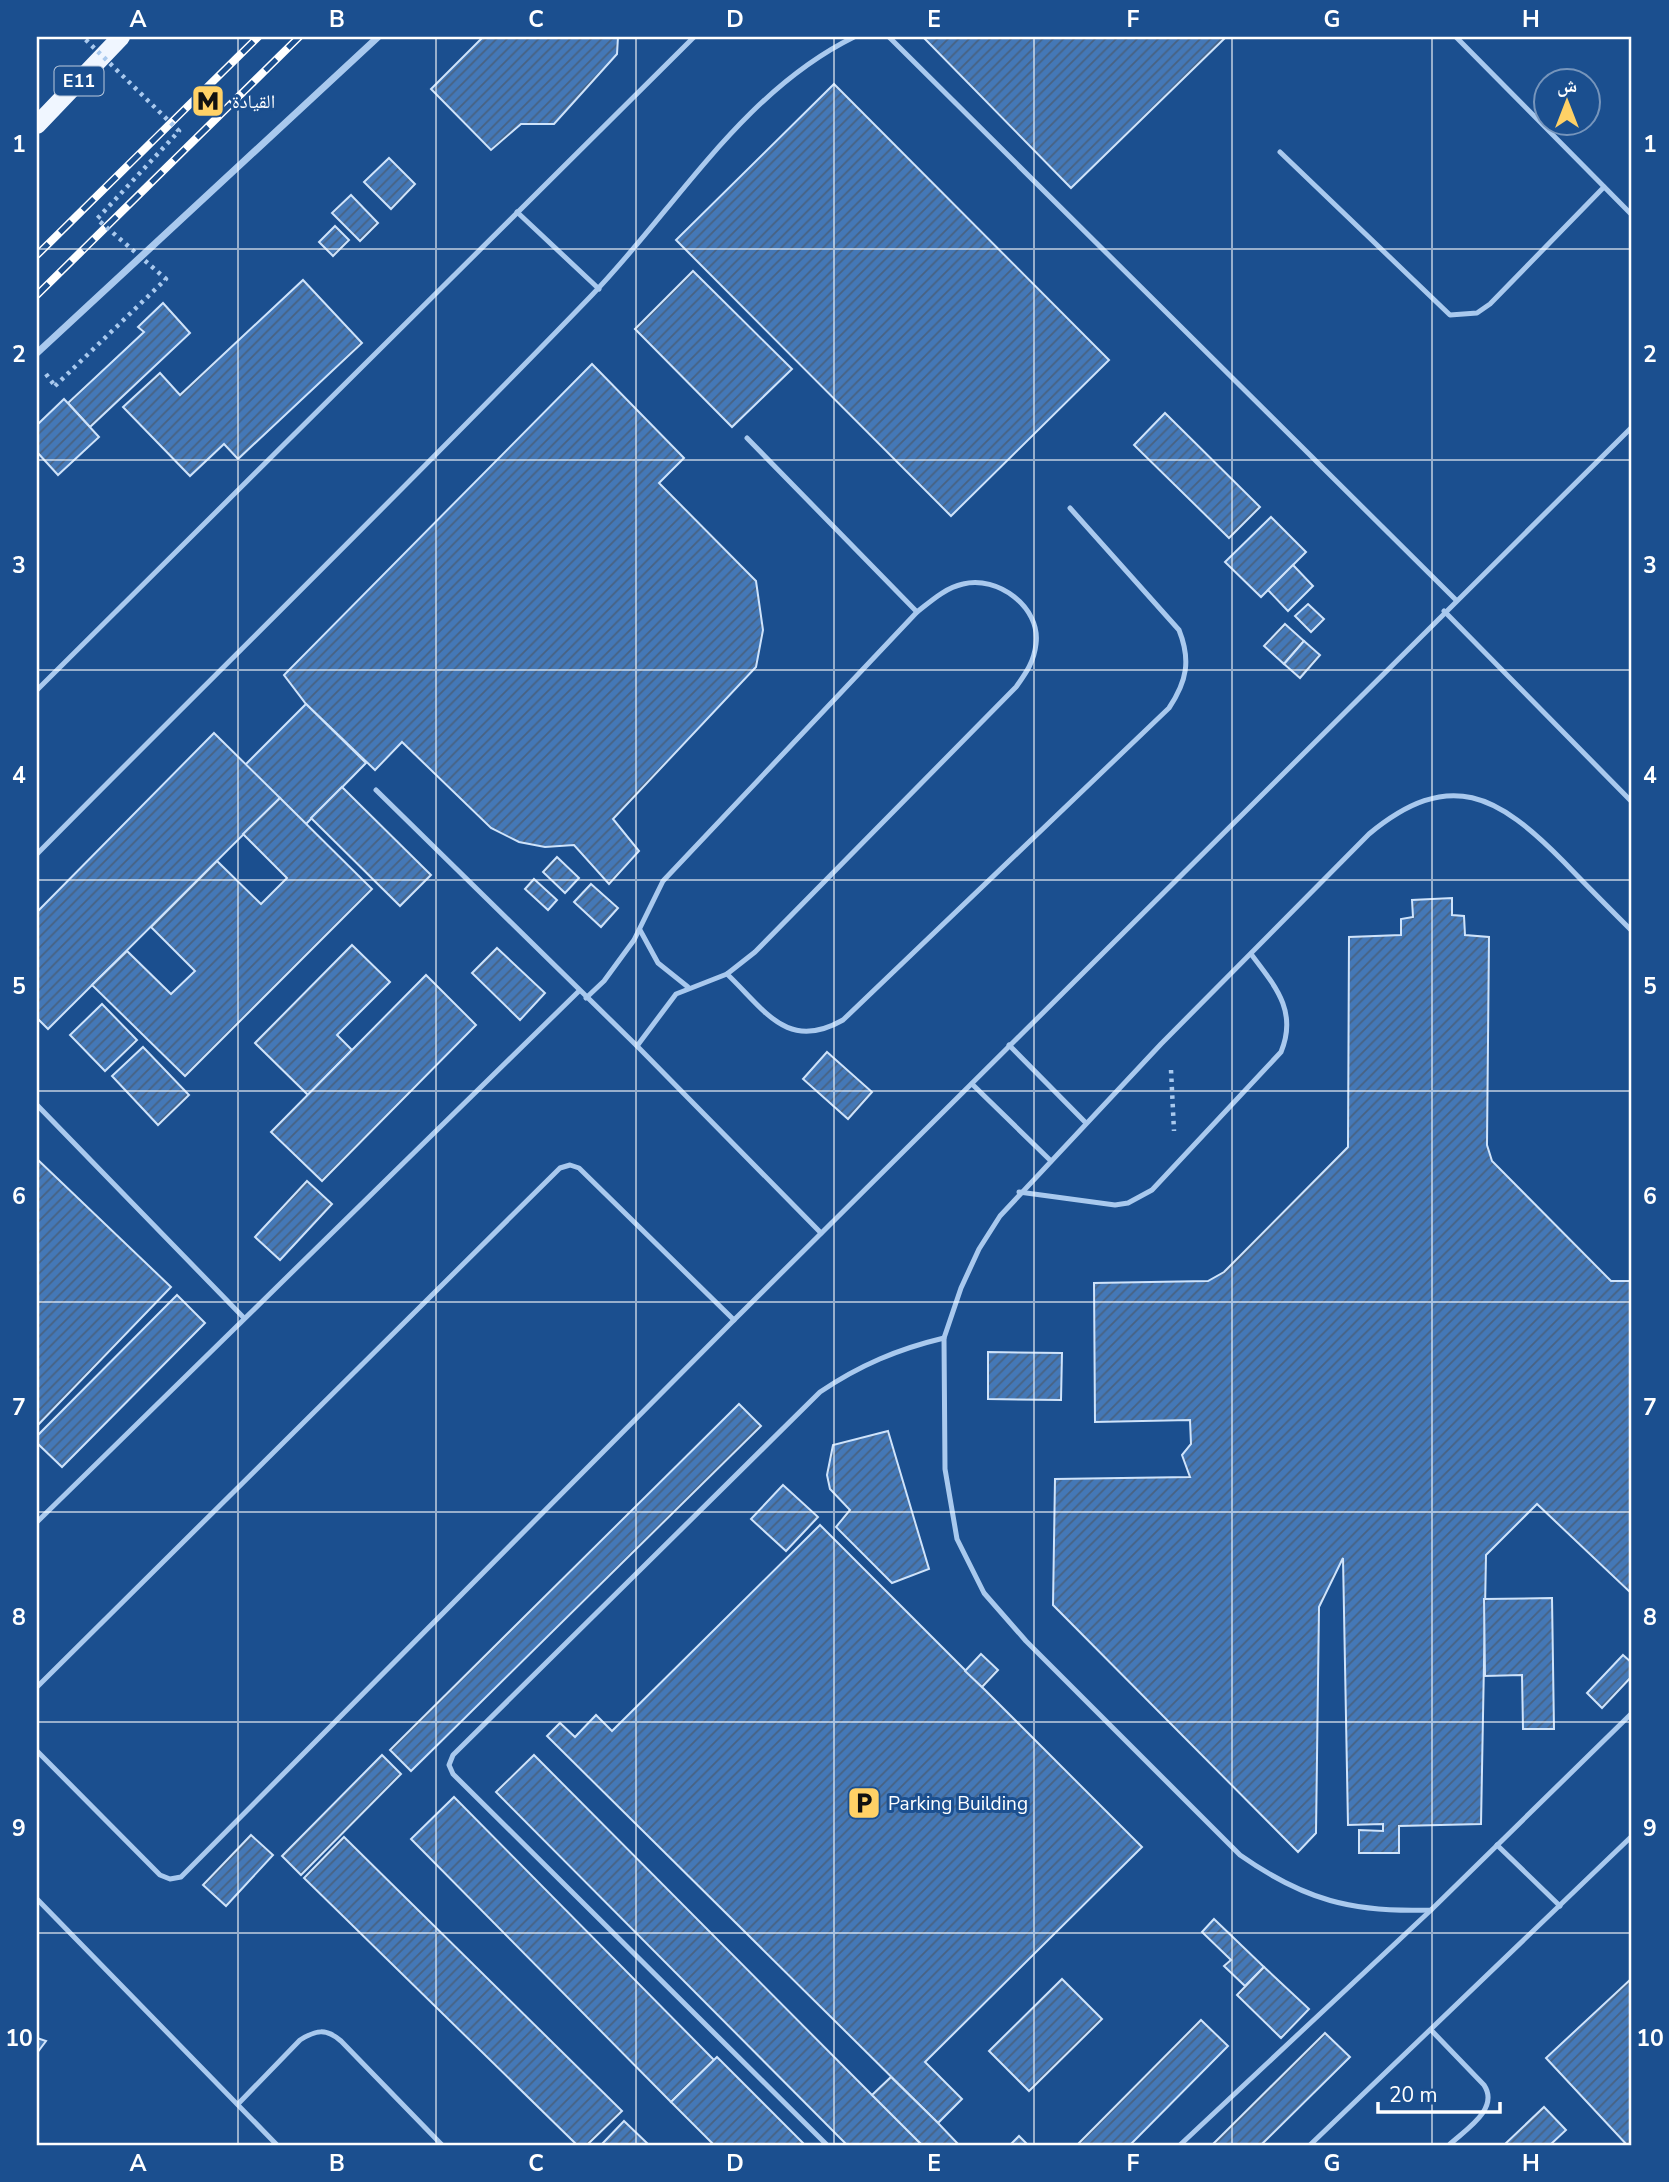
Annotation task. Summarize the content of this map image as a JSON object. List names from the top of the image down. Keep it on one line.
{"streets":{"main road":["E11"]},"places":{"metro station":["القيادة"],"parking":["Parking Building"]},"scale_bar":"20 m","north":"top","grid":{"columns":["A","B","C","D","E","F","G","H"],"rows":["1","2","3","4","5","6","7","8","9","10"]}}
